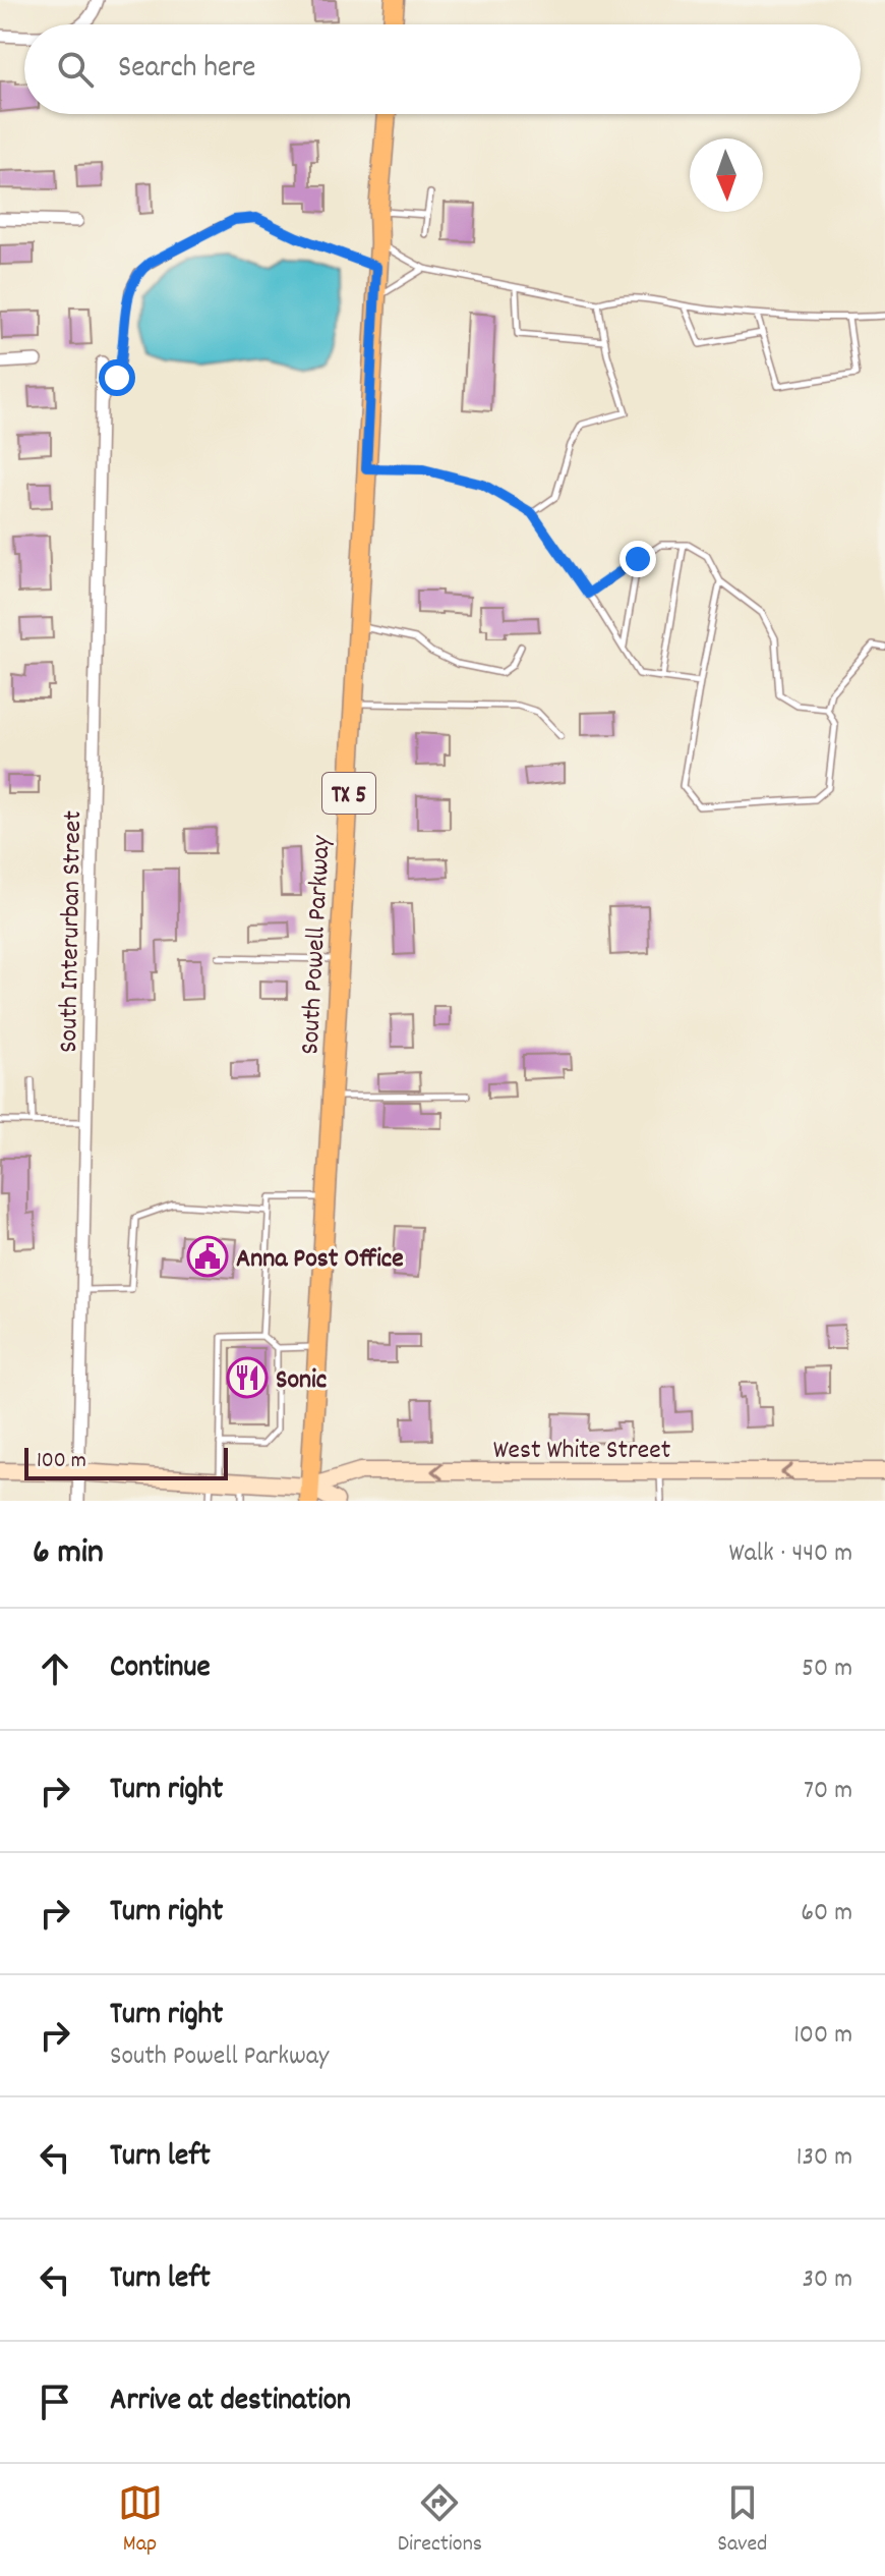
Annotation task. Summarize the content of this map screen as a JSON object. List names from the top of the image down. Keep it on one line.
{"streets":{"main road":["TX 5","South Powell Parkway","West White Street"],"street":["South Interurban Street"]},"crossings":[["South Powell Parkway","West White Street"]],"one_way":["West White Street"],"places":{"public building":["Anna Post Office"],"restaurant":["Sonic"]},"scale_bar":"100 m","north":"bottom","page":{"search":"Search here","scale":"100 m","heading":["6 min","Walk · 440 m"],"list":[["Continue","50 m"],["Turn right","70 m"],["Turn right","60 m"],["Turn right","South Powell Parkway","100 m"],["Turn left","130 m"],["Turn left","30 m"],"Arrive at destination"],"nav":["Map","Directions","Saved"]}}
